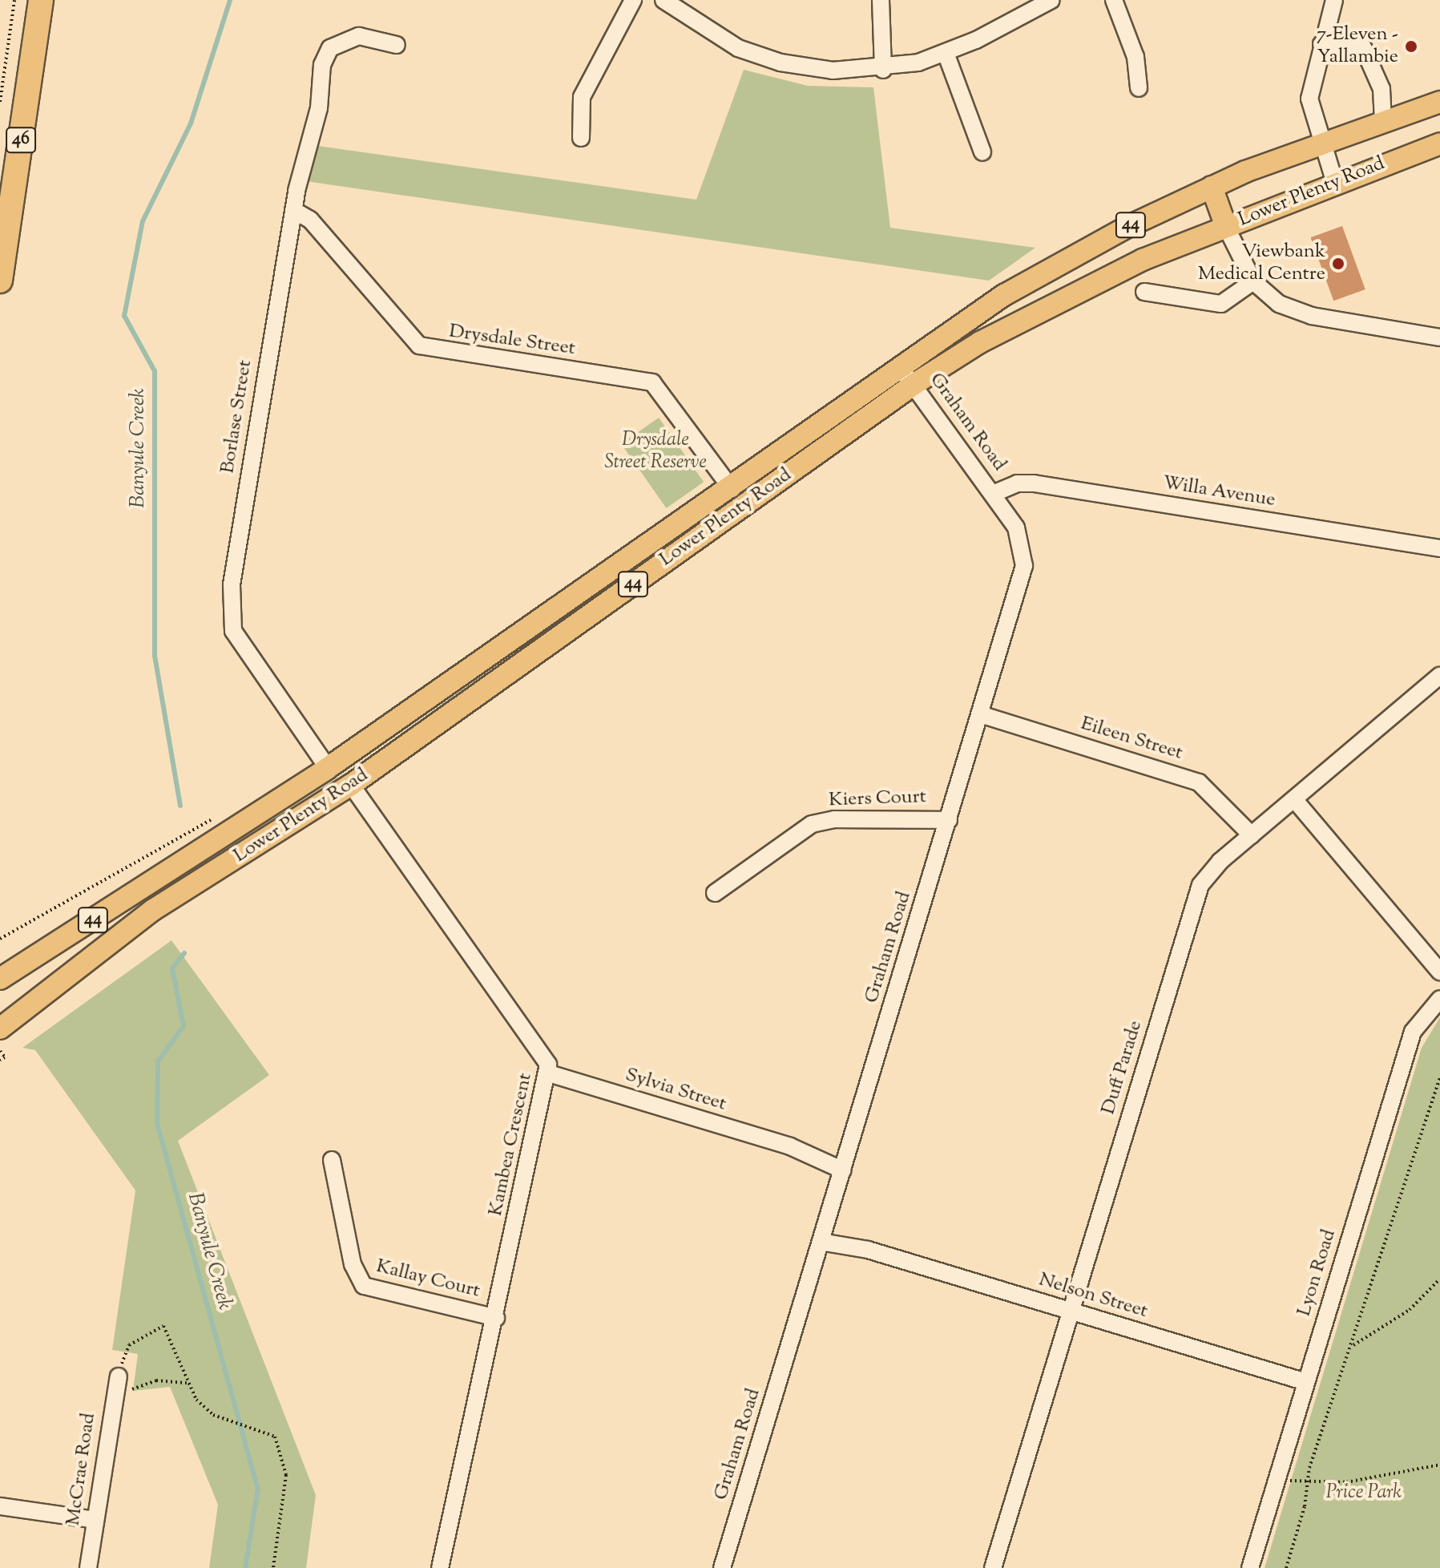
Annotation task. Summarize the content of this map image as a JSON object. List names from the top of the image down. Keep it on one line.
{"streets":{"highway":["46"],"main road":["Lower Plenty Road","44"],"street":["Drysdale Street","Borlase Street","Graham Road","Willa Avenue","Eileen Street","Kiers Court","Duff Parade","Sylvia Street","Kambea Crescent","Lyon Road","Kallay Court","Nelson Street","McCrae Road"]},"crossings":[["Lower Plenty Road","Drysdale Street"],["Lower Plenty Road","Borlase Street"],["Lower Plenty Road","Graham Road"],["Lower Plenty Road","Kambea Crescent"],["Drysdale Street","Borlase Street"],["Graham Road","Willa Avenue"],["Graham Road","Eileen Street"],["Graham Road","Kiers Court"],["Graham Road","Sylvia Street"],["Graham Road","Nelson Street"],["Eileen Street","Duff Parade"],["Duff Parade","Nelson Street"],["Sylvia Street","Kambea Crescent"],["Kambea Crescent","Kallay Court"],["Lyon Road","Nelson Street"]],"water":["Banyule Creek"],"parks":["Drysdale Street Reserve","Price Park"],"places":["7-Eleven - Yallambie","Viewbank Medical Centre"]}
